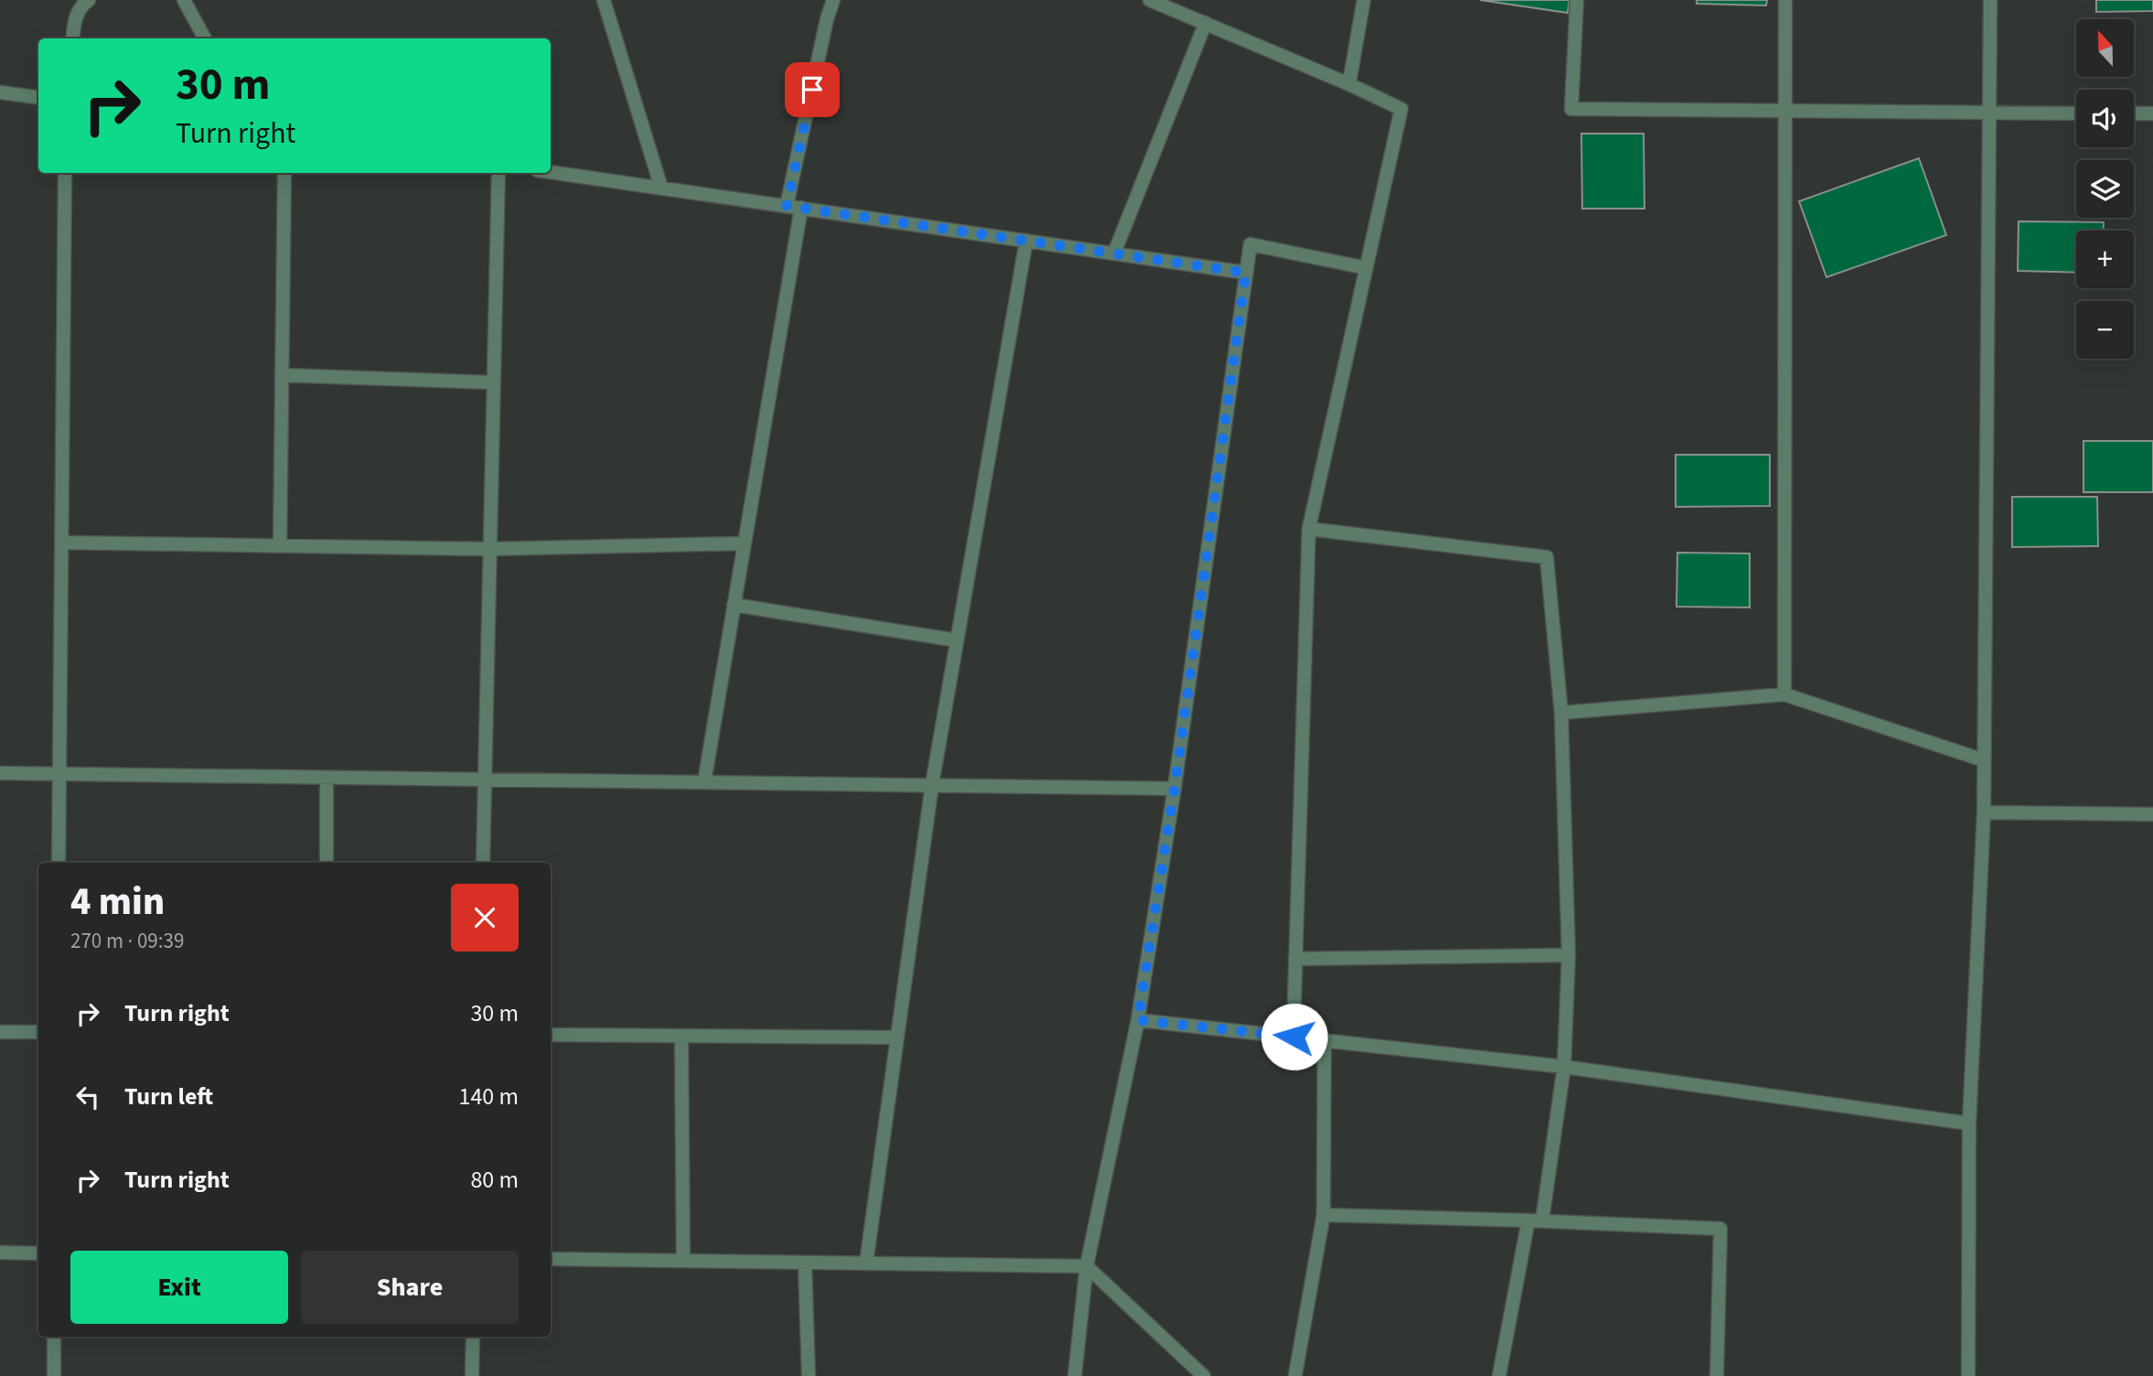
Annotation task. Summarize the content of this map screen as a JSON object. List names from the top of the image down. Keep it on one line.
{"north":"top","page":{"map_buttons":["+","−"],"turn":["30 m","Turn right"],"heading":["4 min","270 m · 09:39"],"list":[{"name":"Turn right","value":"30 m"},{"name":"Turn left","value":"140 m"},{"name":"Turn right","value":"80 m"}],"buttons":["Exit","Share"]}}
